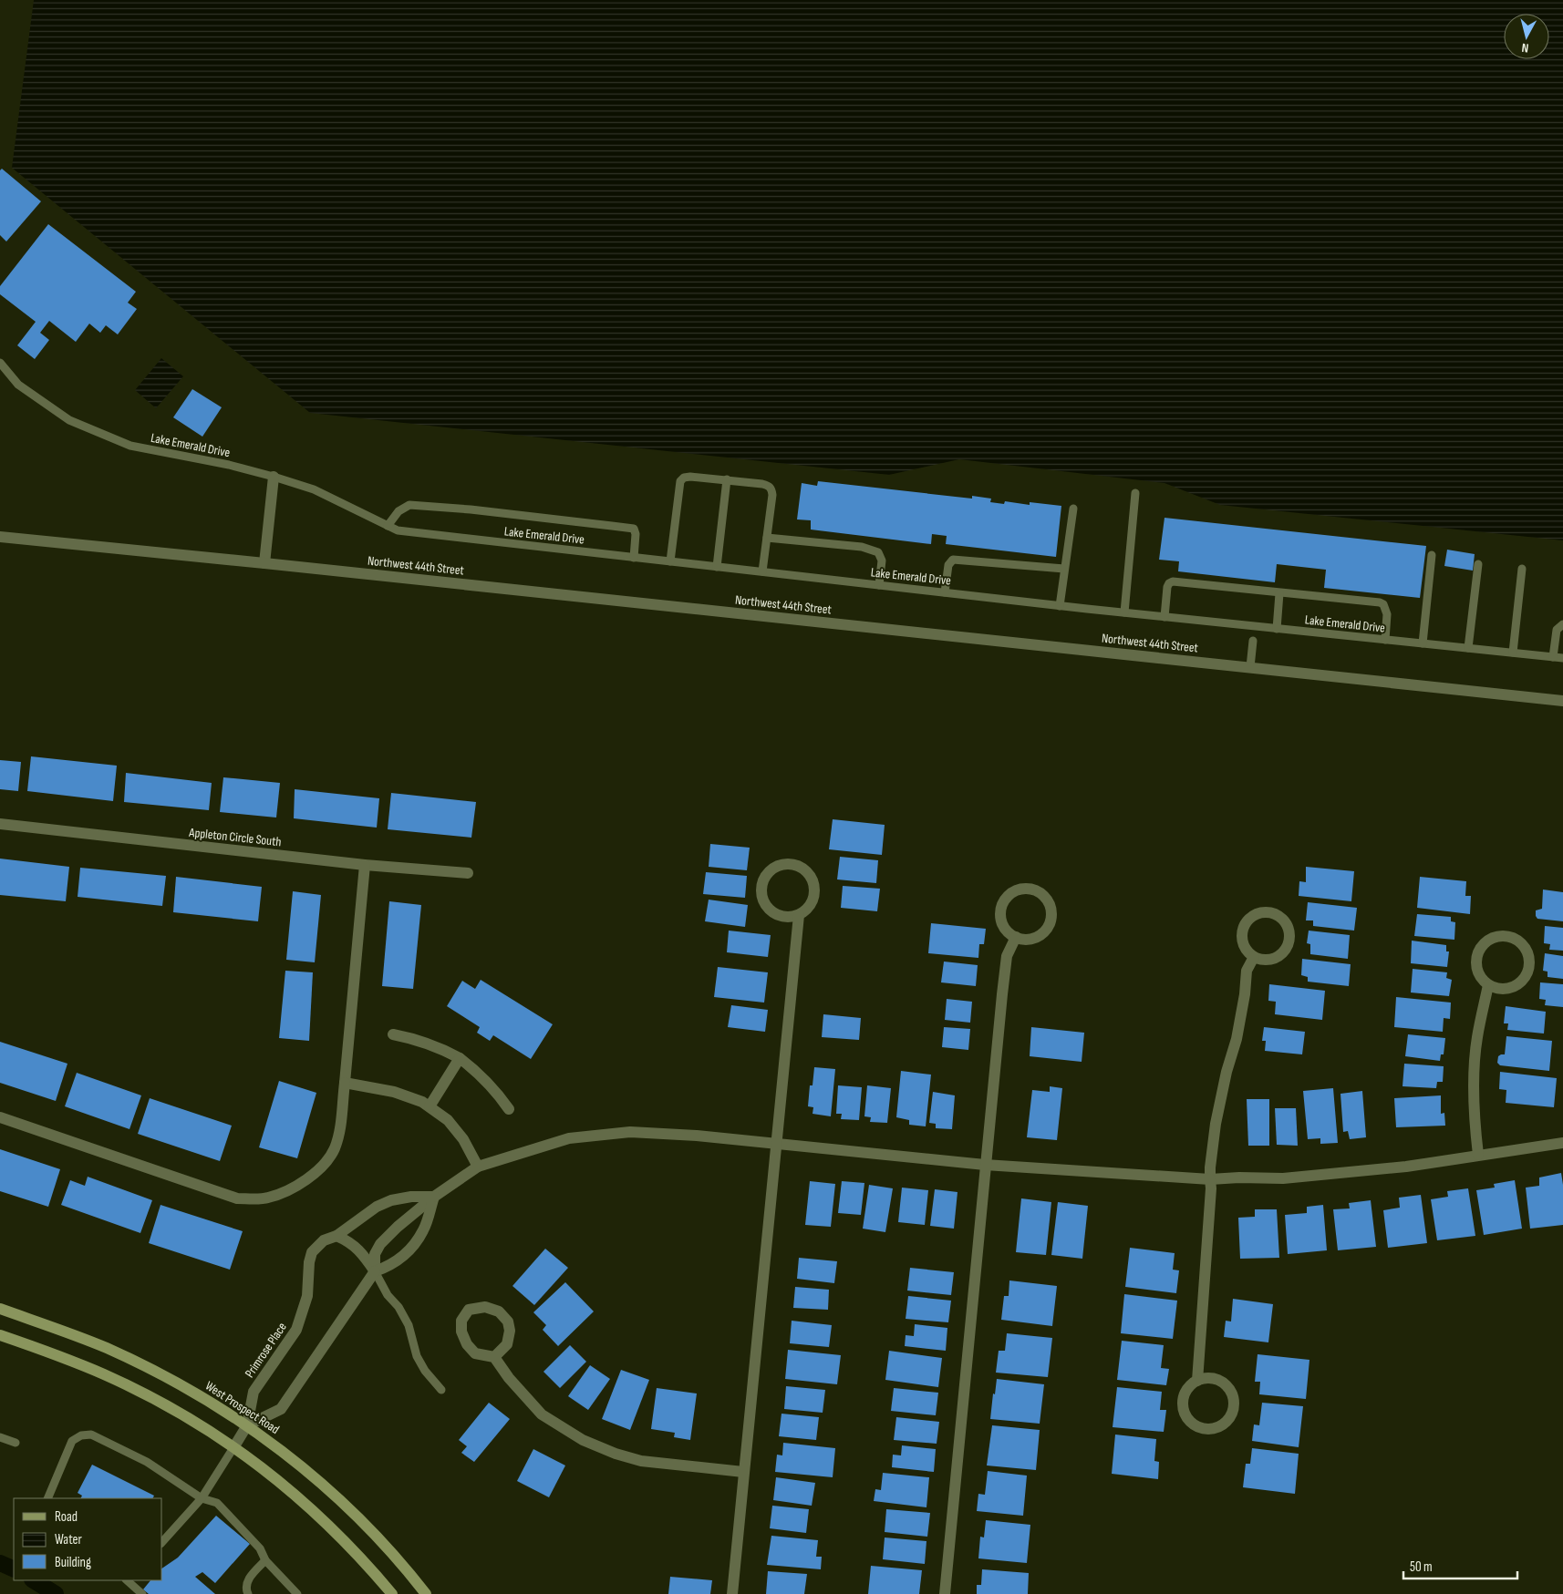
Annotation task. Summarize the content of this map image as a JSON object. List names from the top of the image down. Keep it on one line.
{"streets":{"main road":["West Prospect Road"],"street":["Northwest 44th Street","Appleton Circle South","Primrose Place"],"lane":["Lake Emerald Drive"]},"crossings":[["Primrose Place","West Prospect Road"]],"legend":["Road","Water","Building"],"scale_bar":"50 m","north":"bottom"}
